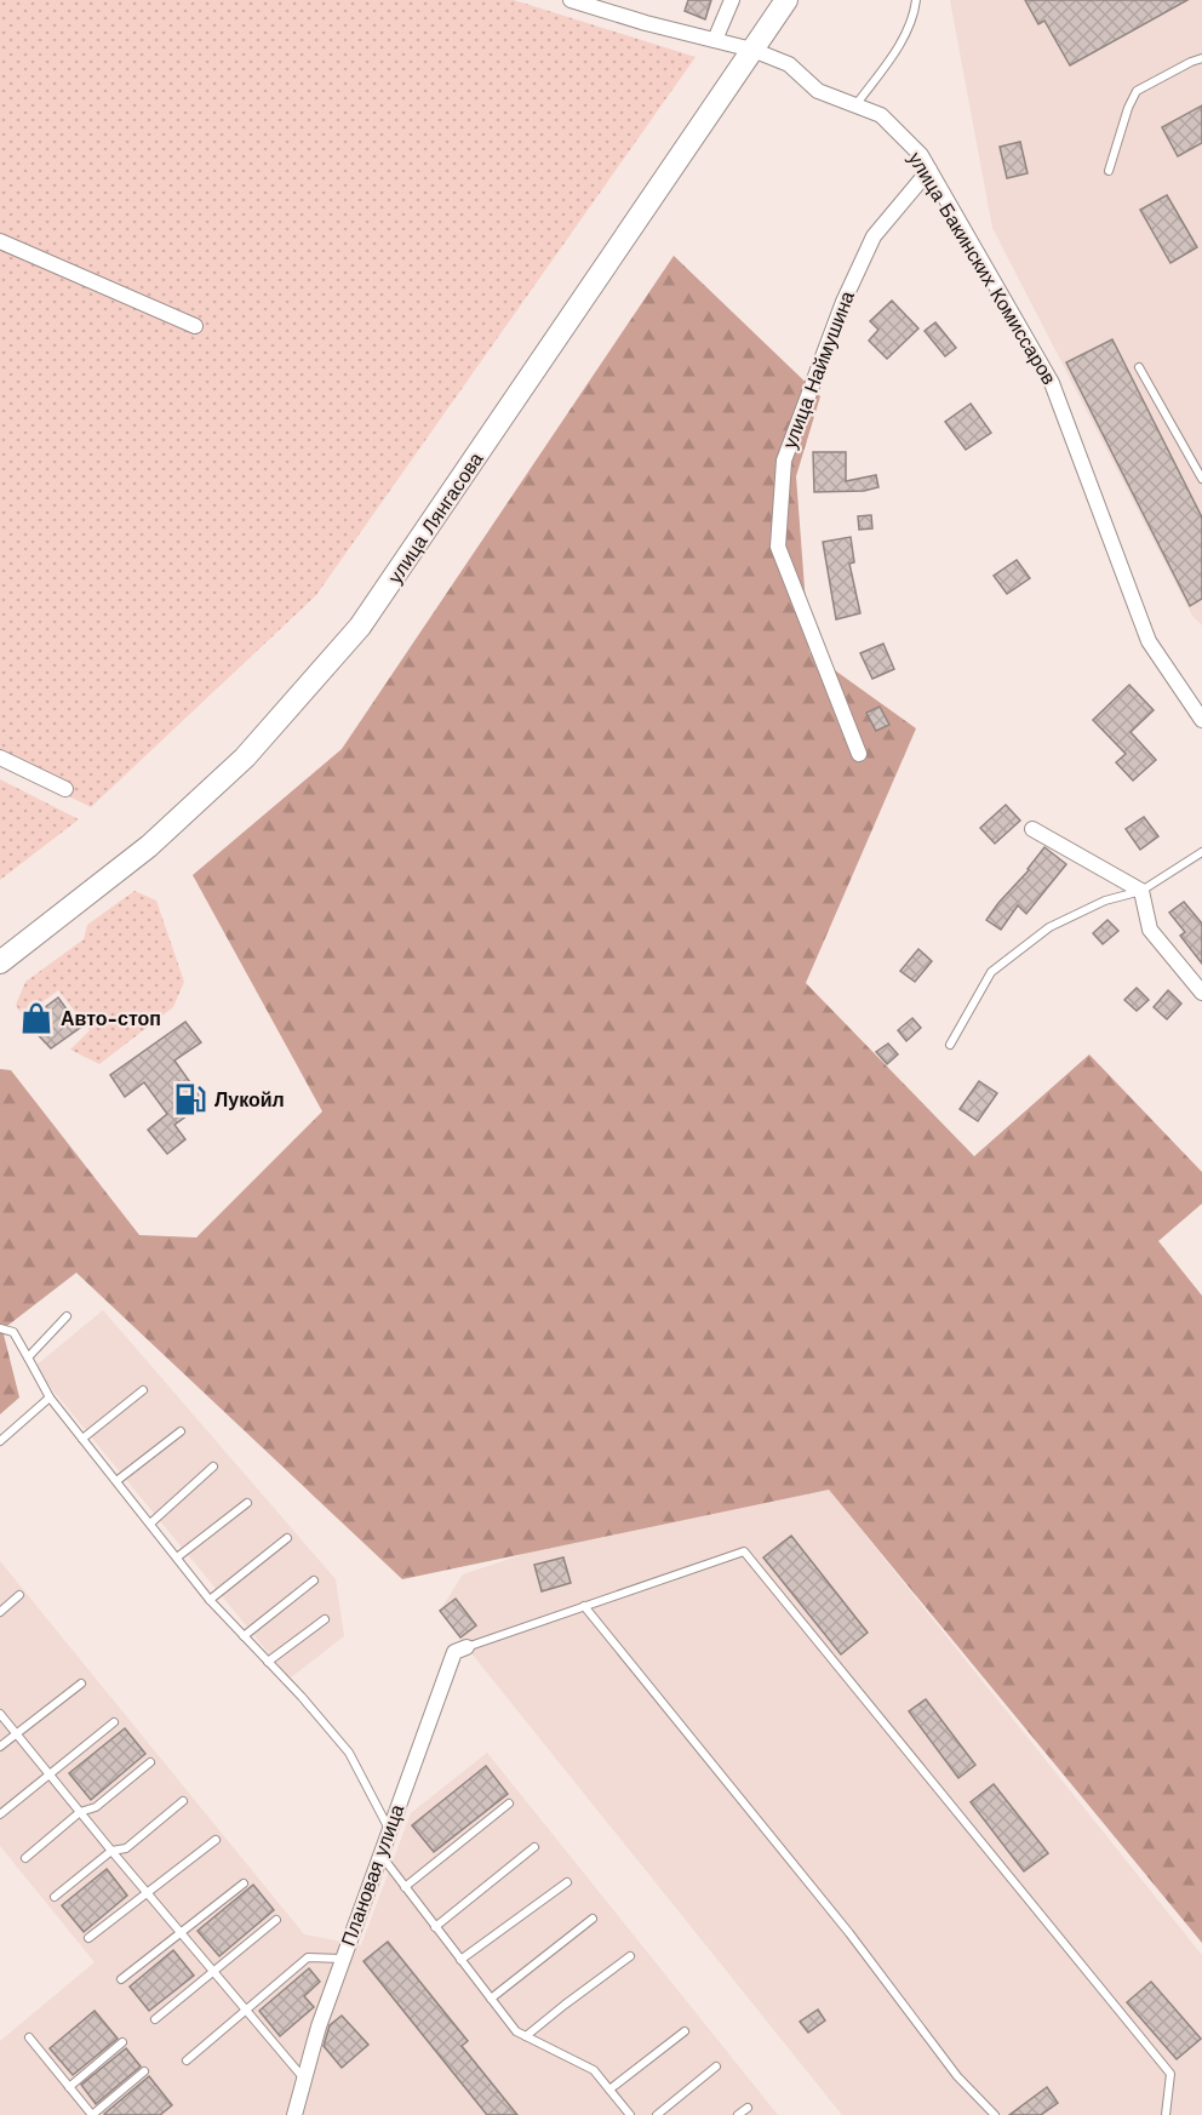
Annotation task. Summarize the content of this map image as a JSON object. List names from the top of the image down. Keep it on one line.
{"streets":{"main road":["улица Лянгасова"],"street":["улица Бакинских Комиссаров","улица Наймушина","Плановая улица"]},"crossings":[["улица Бакинских Комиссаров","улица Наймушина"],["улица Бакинских Комиссаров","улица Лянгасова"]],"places":{"shop":["Авто-стоп"],"fuel station":["Лукойл"]}}
